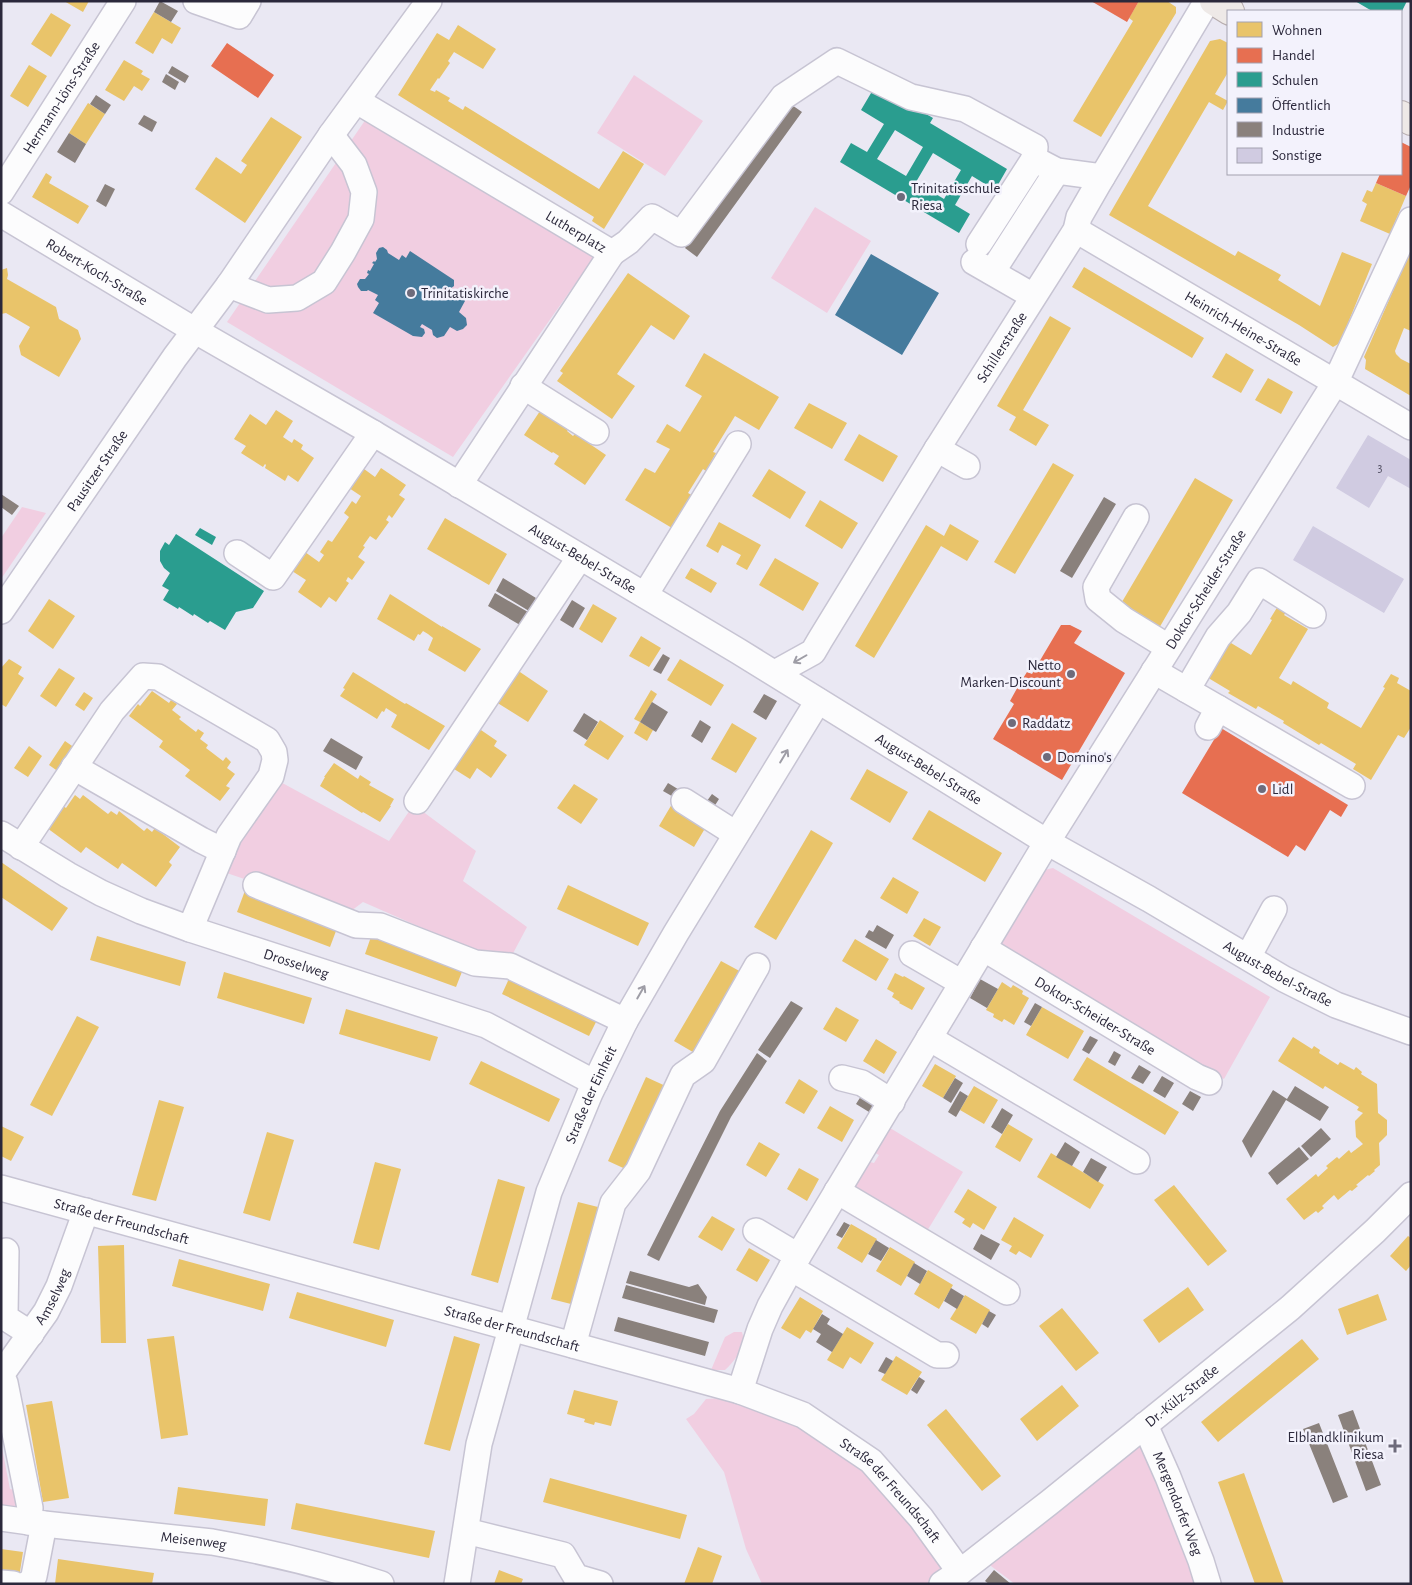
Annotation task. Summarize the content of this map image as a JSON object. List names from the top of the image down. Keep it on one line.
{"streets":{"street":["Hermann-Löns-Straße","Lutherplatz","Robert-Koch-Straße","Heinrich-Heine-Straße","Schillerstraße","Pausitzer Straße","August-Bebel-Straße","Doktor-Scheider-Straße","Drosselweg","Straße der Einheit","Straße der Freundschaft","Amselweg","Dr.-Külz-Straße","Mergendorfer Weg","Meisenweg"]},"crossings":[["Lutherplatz","August-Bebel-Straße"],["Robert-Koch-Straße","Pausitzer Straße"],["Heinrich-Heine-Straße","Schillerstraße"],["Heinrich-Heine-Straße","Doktor-Scheider-Straße"],["Schillerstraße","August-Bebel-Straße"],["August-Bebel-Straße","Doktor-Scheider-Straße"],["August-Bebel-Straße","Straße der Einheit"],["Doktor-Scheider-Straße","Straße der Freundschaft"],["Drosselweg","Straße der Einheit"],["Straße der Einheit","Straße der Freundschaft"],["Straße der Freundschaft","Amselweg"],["Straße der Freundschaft","Dr.-Külz-Straße"],["Dr.-Külz-Straße","Mergendorfer Weg"]],"places":{"other":["Trinitatisschule Riesa","Trinitatiskirche","Netto Marken-Discount","Raddatz","Domino's","Lidl"],"health":["Elblandklinikum Riesa"]},"house_numbers":["3"],"legend":["Wohnen","Handel","Schulen","Öffentlich","Industrie","Sonstige"]}
